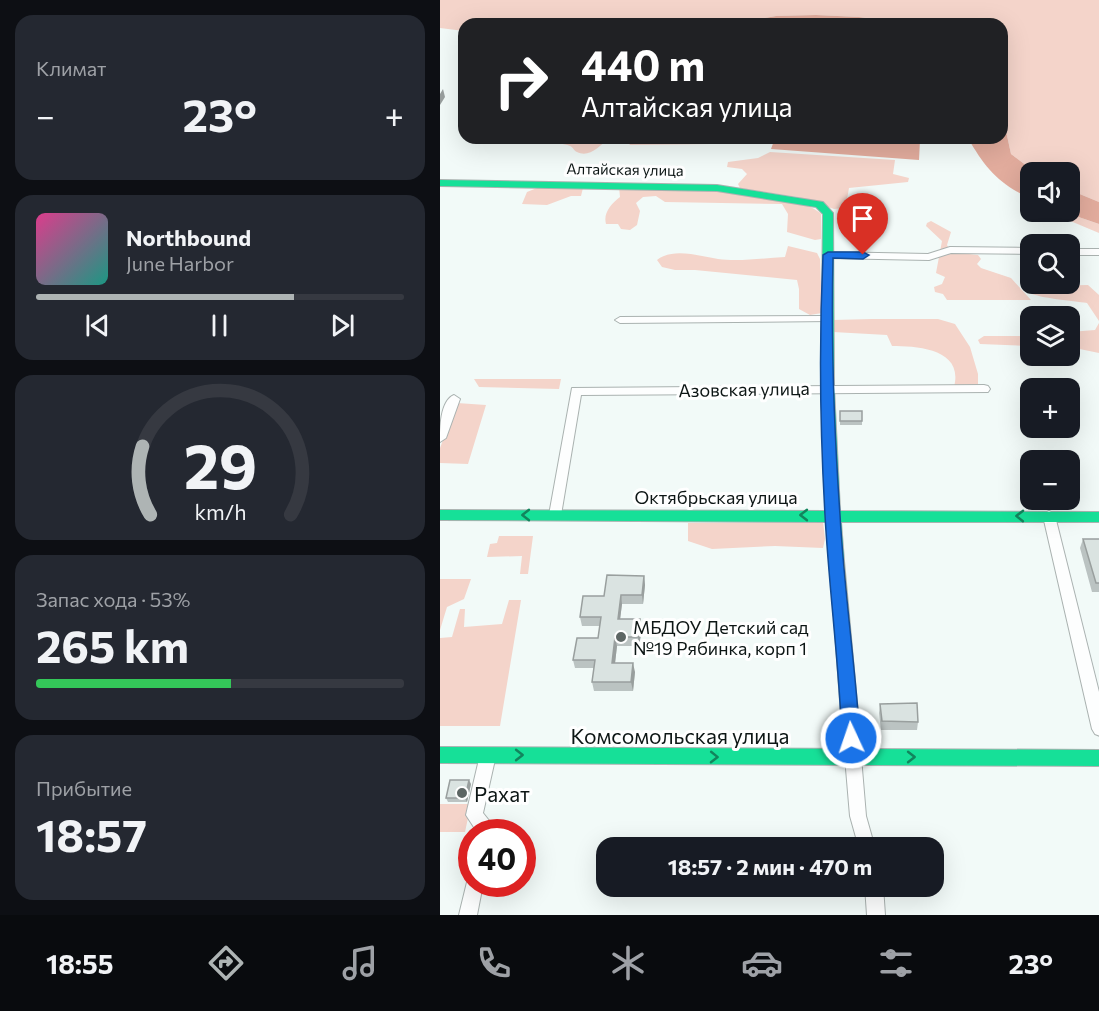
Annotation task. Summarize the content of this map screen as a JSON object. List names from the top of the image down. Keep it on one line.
{"streets":{"street":["Алтайская улица","Азовская улица","Октябрьская улица","Комсомольская улица"]},"crossings":[["Азовская улица","Октябрьская улица"]],"one_way":["Октябрьская улица","Комсомольская улица"],"places":["МБДОУ Детский сад №19 Рябинка, корп 1","Рахат"],"page":{"tile":["Климат",["Запас хода · 53%","265 km"],["Прибытие","18:57"]],"turn":["440 m","Алтайская улица"],"heat":["−","23°","+"],"map_buttons":["+","−"],"song":["Northbound","June Harbor"],"limit":"40","trip":"18:57 · 2 мин · 470 m","tabs":["18:55","23°"],"gauge":["29","km/h"]}}
